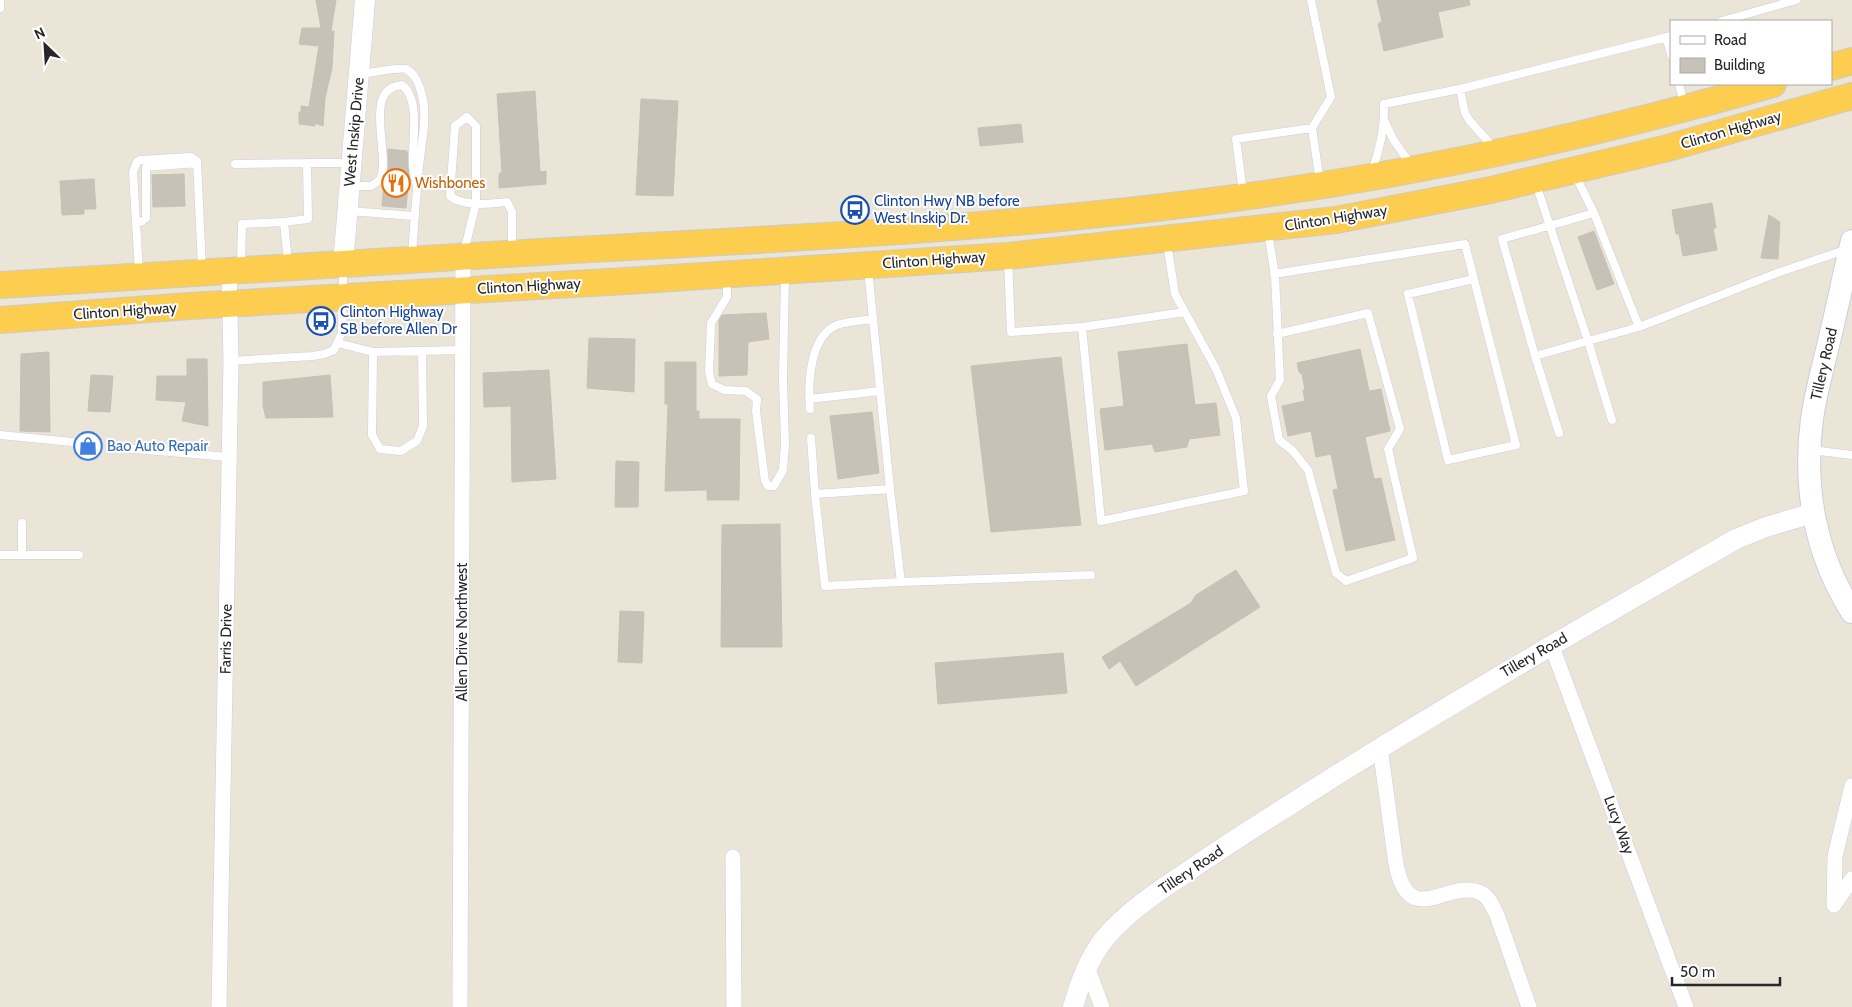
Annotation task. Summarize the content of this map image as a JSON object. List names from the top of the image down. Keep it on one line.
{"streets":{"highway":["Clinton Highway"],"main road":["Tillery Road"],"street":["West Inskip Drive","Allen Drive Northwest","Farris Drive","Lucy Way"]},"crossings":[["Clinton Highway","Allen Drive Northwest"],["Clinton Highway","Farris Drive"],["Tillery Road","Lucy Way"]],"places":{"restaurant":["Wishbones"],"bus stop":["Clinton Hwy NB before West Inskip Dr.","Clinton Highway SB before Allen Dr"],"shop":["Bao Auto Repair"]},"legend":["Road","Building"],"scale_bar":"50 m","north":"top left"}
